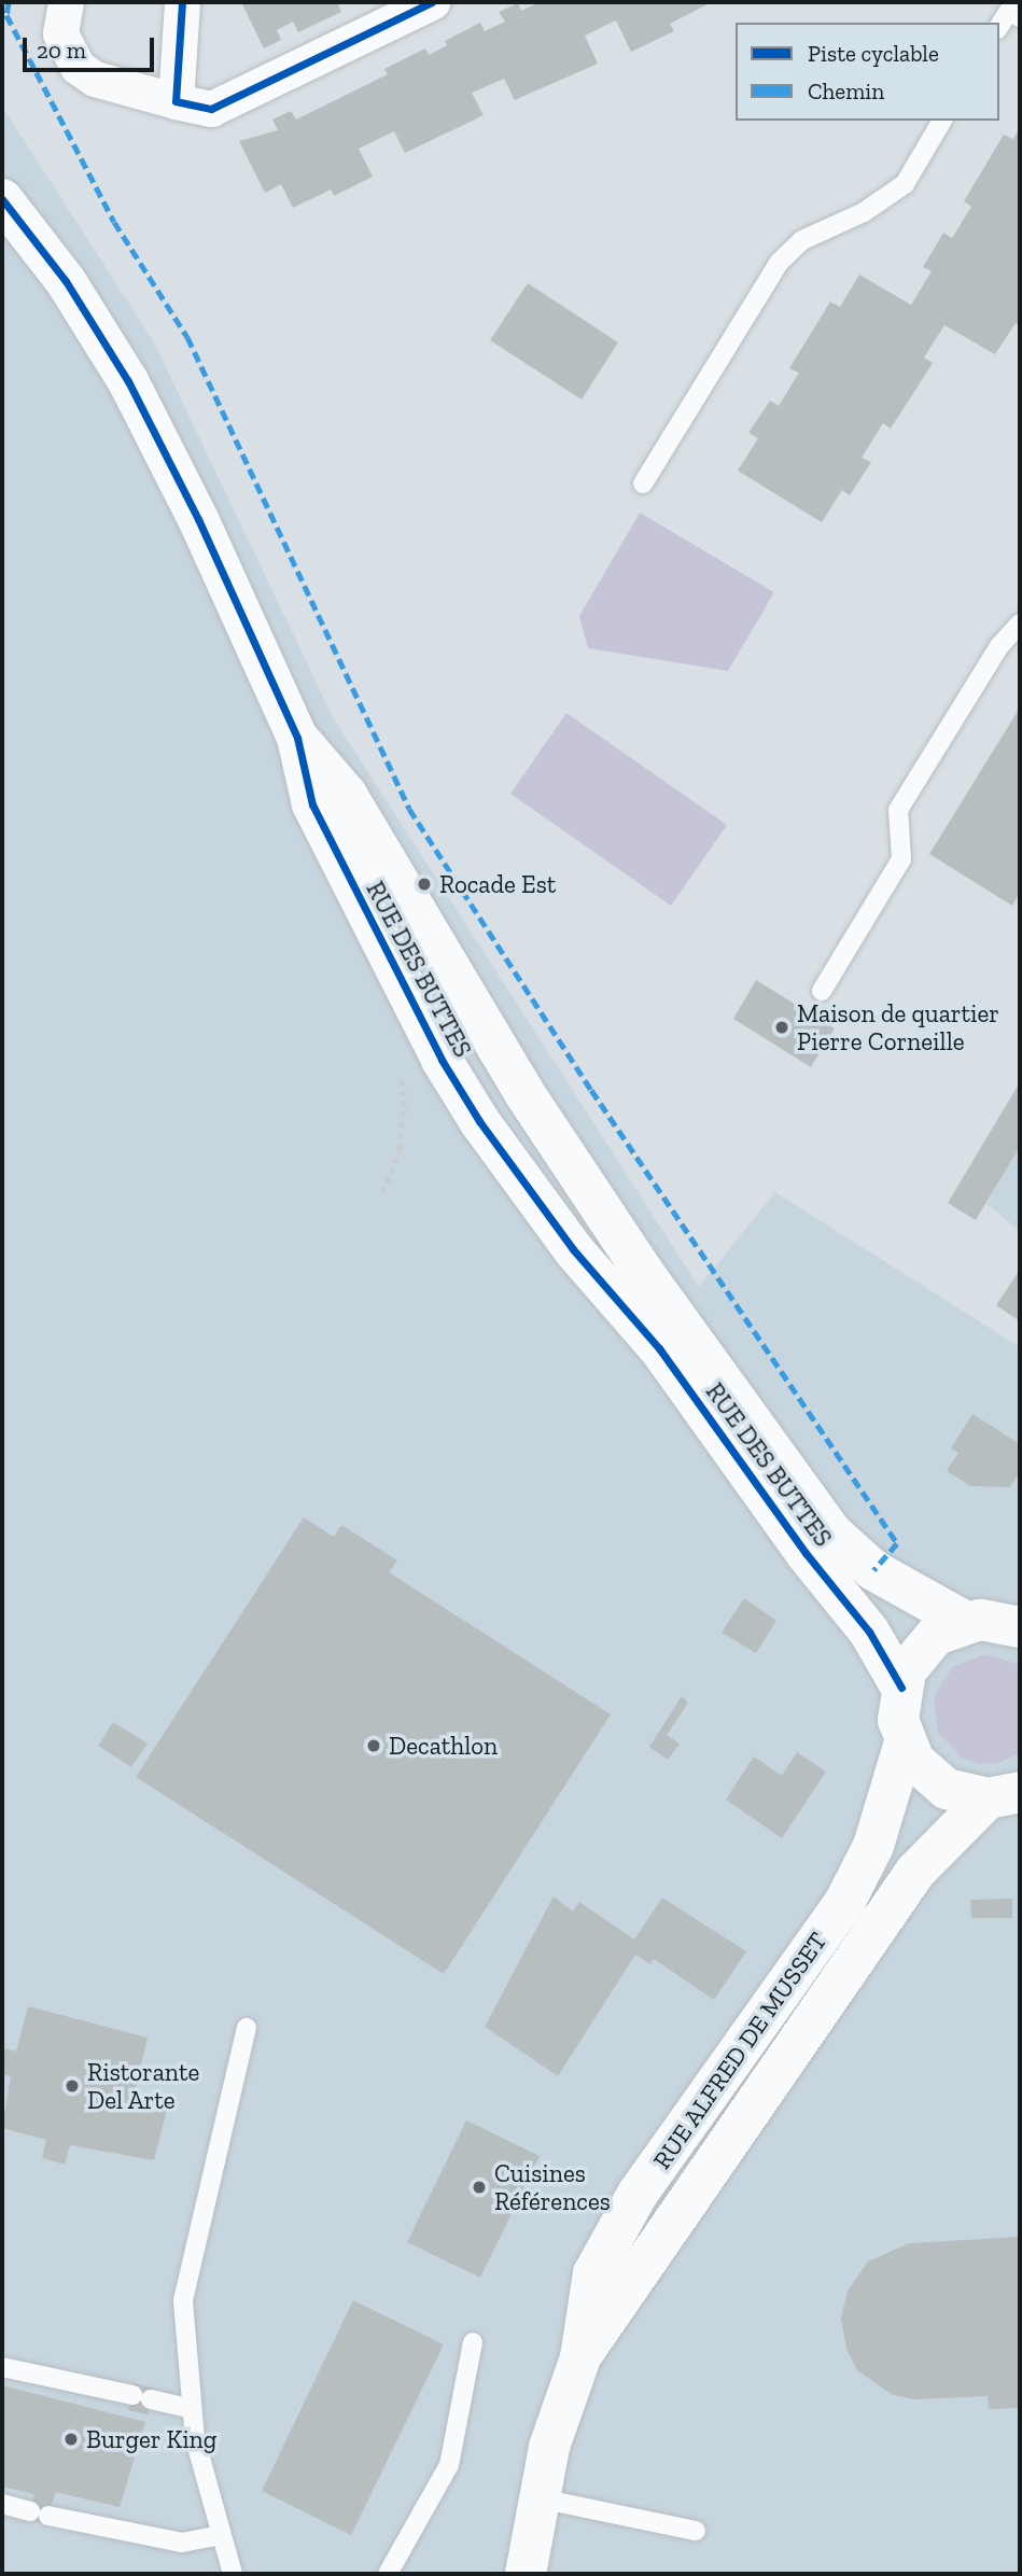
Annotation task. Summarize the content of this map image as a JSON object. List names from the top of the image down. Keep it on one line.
{"streets":{"street":["RUE DES BUTTES","RUE ALFRED DE MUSSET"]},"places":["Rocade Est","Maison de quartier Pierre Corneille","Decathlon","Ristorante Del Arte","Cuisines Références","Burger King"],"legend":["Piste cyclable","Chemin"],"scale_bar":"20 m"}
